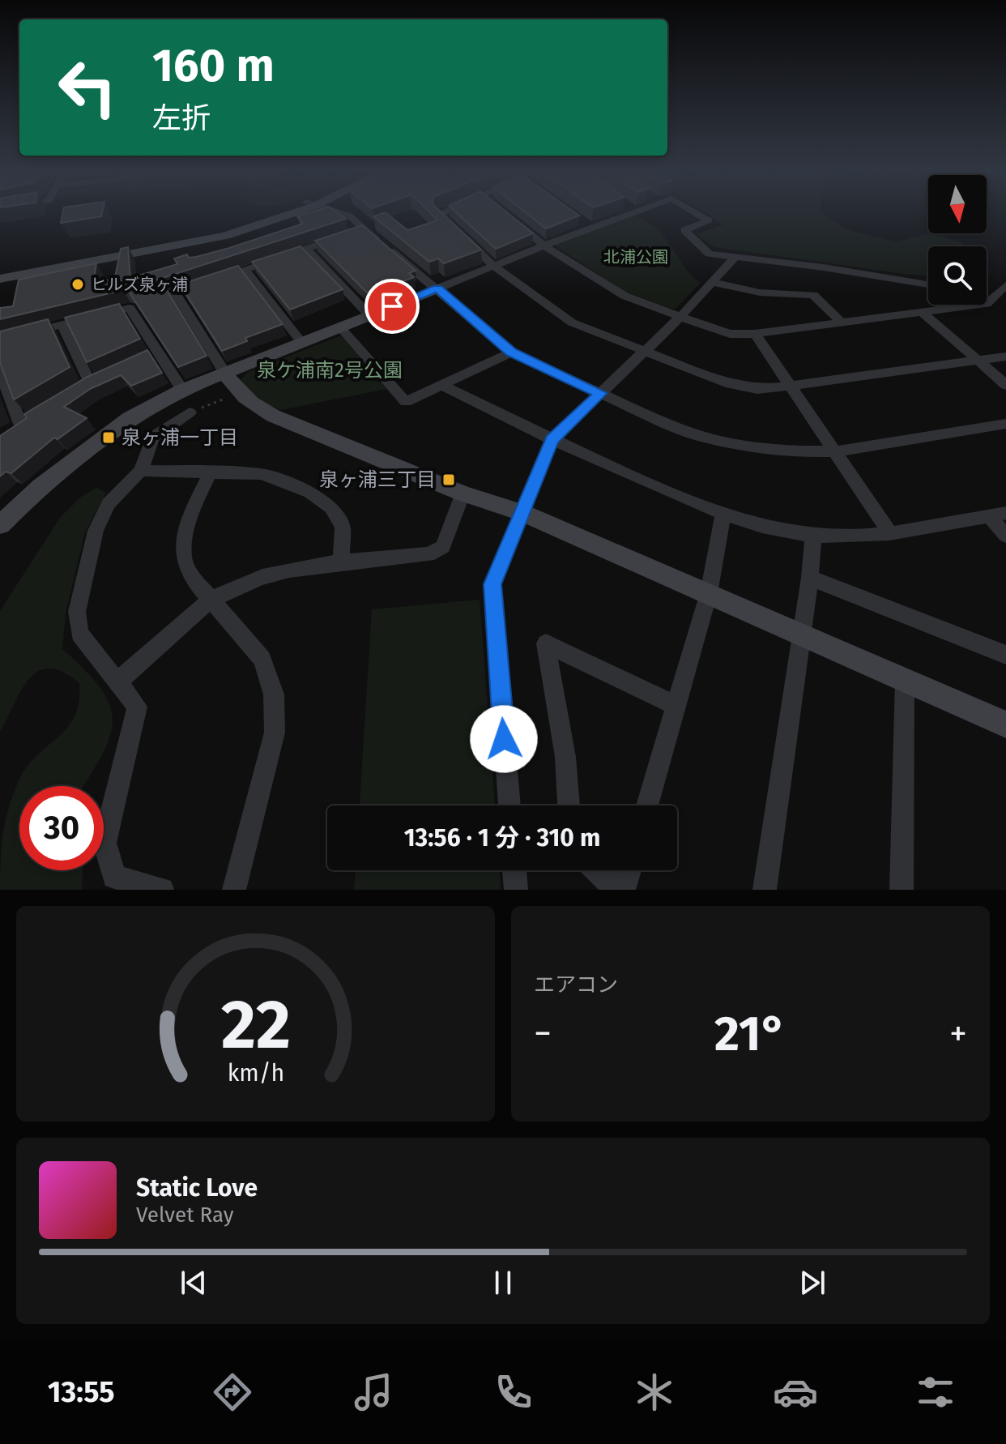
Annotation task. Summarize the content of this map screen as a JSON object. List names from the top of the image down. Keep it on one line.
{"parks":["北浦公園","泉ケ浦南2号公園"],"places":{"other":["ヒルズ泉ヶ浦"],"transit":["泉ヶ浦一丁目","泉ヶ浦三丁目"]},"north":"bottom","page":{"turn":["160 m","左折"],"limit":"30","trip":"13:56 · 1 分 · 310 m","tile":"エアコン","heat":["−","21°","+"],"song":["Static Love","Velvet Ray"],"tabs":"13:55","gauge":["22","km/h"]}}
